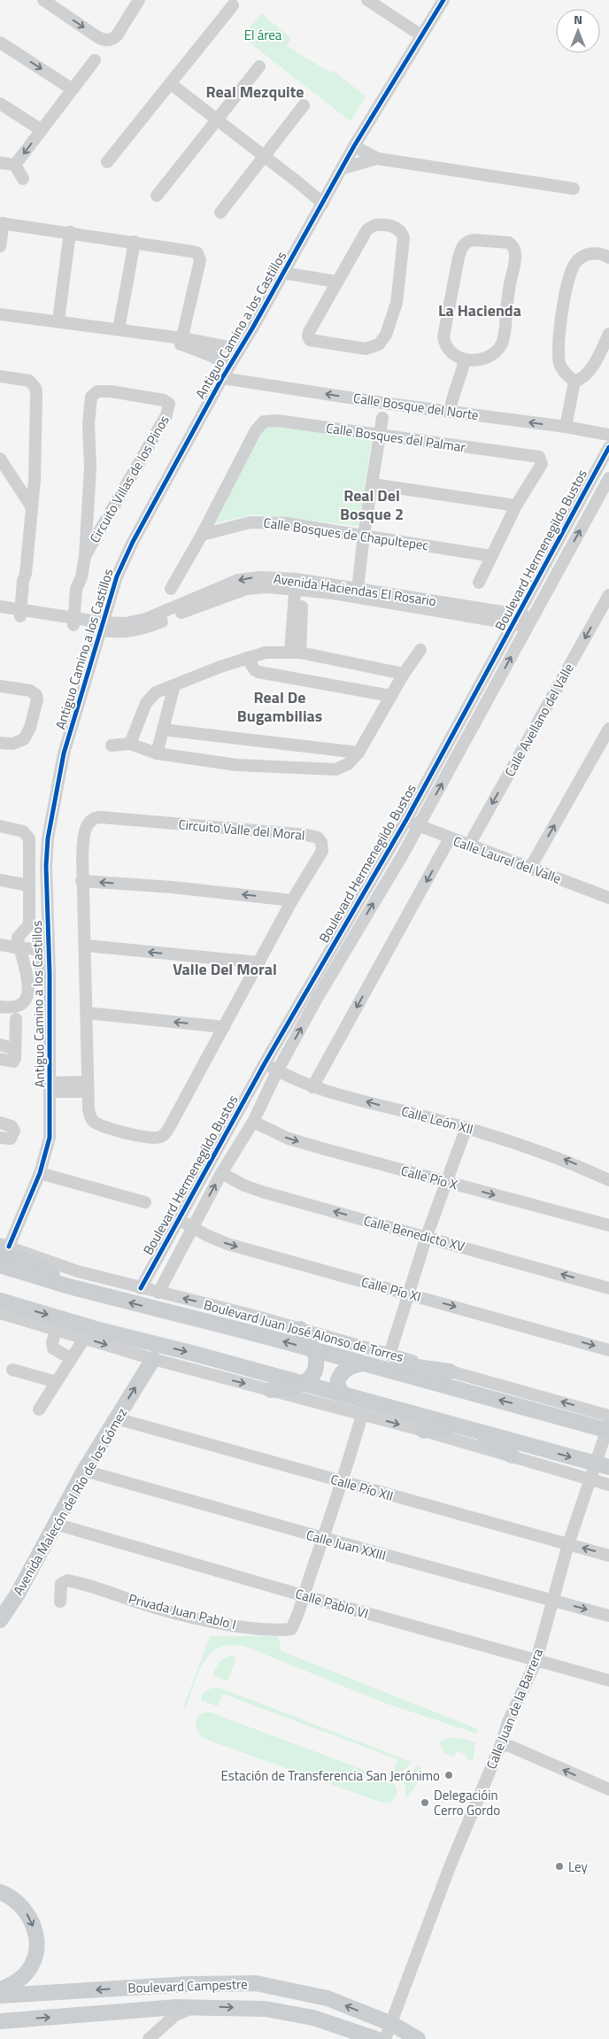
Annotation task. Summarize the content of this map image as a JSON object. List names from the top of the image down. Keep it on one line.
{"streets":{"main road":["Boulevard Juan José Alonso de Torres","Avenida Malecón del Río de los Gómez","Boulevard Campestre"],"street":["Antiguo Camino a los Castillos","Calle Bosque del Norte","Calle Bosques del Palmar","Circuito Villas de los Pinos","Calle Bosques de Chapultepec","Boulevard Hermenegildo Bustos","Avenida Haciendas El Rosario","Calle Avellano del Valle","Circuito Valle del Moral","Calle Laurel del Valle","Calle León XII","Calle Pío X","Calle Benedicto XV","Calle Pío XI","Calle Pío XII","Calle Juan XXIII","Calle Pablo VI","Privada Juan Pablo I","Calle Juan de la Barrera"]},"crossings":[["Antiguo Camino a los Castillos","Calle Bosque del Norte"],["Antiguo Camino a los Castillos","Avenida Haciendas El Rosario"],["Antiguo Camino a los Castillos","Boulevard Juan José Alonso de Torres"],["Calle Bosques del Palmar","Calle Bosques de Chapultepec"],["Circuito Villas de los Pinos","Avenida Haciendas El Rosario"],["Boulevard Hermenegildo Bustos","Avenida Haciendas El Rosario"],["Boulevard Hermenegildo Bustos","Calle Laurel del Valle"],["Boulevard Hermenegildo Bustos","Calle León XII"],["Boulevard Hermenegildo Bustos","Calle Pío X"],["Boulevard Hermenegildo Bustos","Calle Benedicto XV"],["Boulevard Hermenegildo Bustos","Calle Pío XI"],["Boulevard Hermenegildo Bustos","Boulevard Juan José Alonso de Torres"],["Calle Avellano del Valle","Calle Laurel del Valle"],["Boulevard Juan José Alonso de Torres","Calle Juan de la Barrera"],["Calle Pío XII","Avenida Malecón del Río de los Gómez"],["Calle Pío XII","Calle Juan de la Barrera"],["Avenida Malecón del Río de los Gómez","Calle Juan XXIII"],["Avenida Malecón del Río de los Gómez","Calle Pablo VI"],["Calle Juan XXIII","Calle Juan de la Barrera"],["Calle Pablo VI","Privada Juan Pablo I"],["Calle Pablo VI","Calle Juan de la Barrera"],["Calle Juan de la Barrera","Boulevard Campestre"]],"one_way":["Calle León XII","Calle Pío X","Calle Benedicto XV","Calle Pío XI"],"districts":["Real Mezquite","La Hacienda","Real Del Bosque 2","Real De Bugambilias","Valle Del Moral"],"parks":["El área"],"places":["Estación de Transferencia San Jerónimo","Delegacióin Cerro Gordo","Ley"],"north":"top"}
